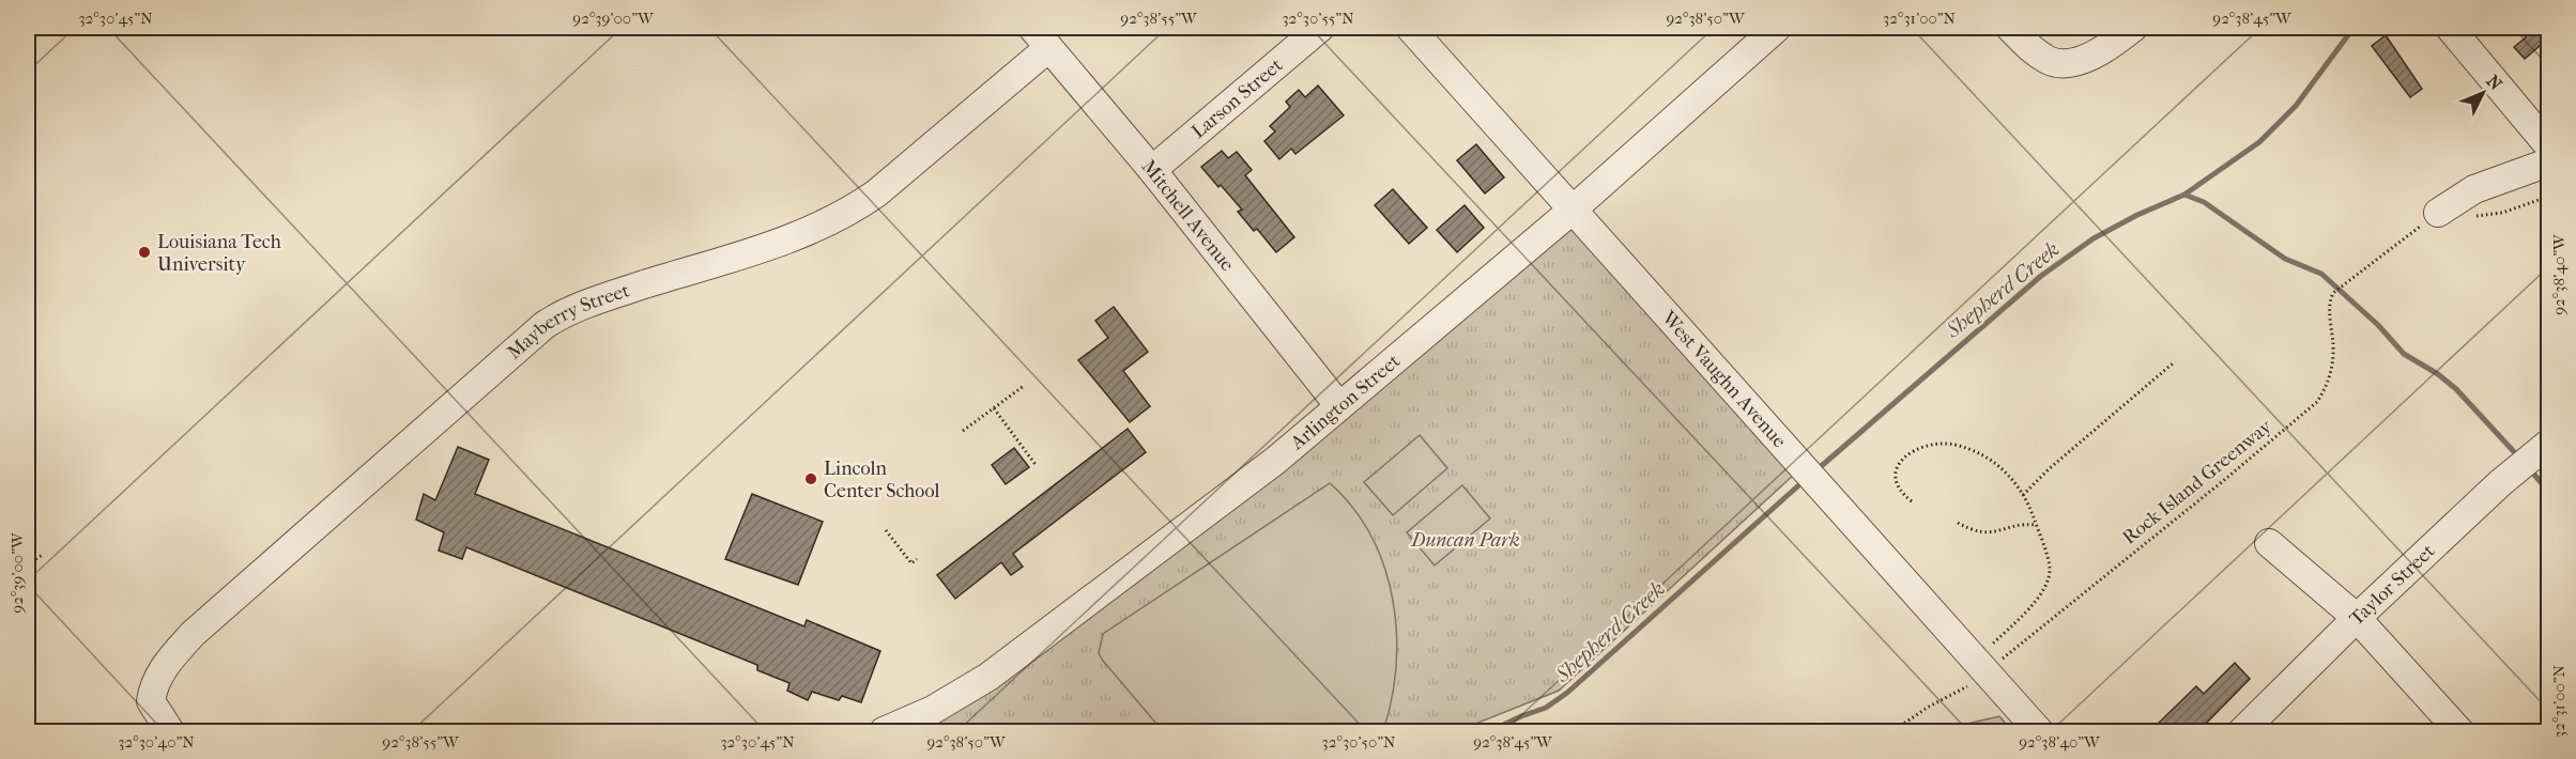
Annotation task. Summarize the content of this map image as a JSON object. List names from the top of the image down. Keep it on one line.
{"streets":{"street":["Larson Street","Mitchell Avenue","Mayberry Street","West Vaughn Avenue","Arlington Street","Taylor Street"],"path":["Rock Island Greenway"]},"crossings":[["Larson Street","Mitchell Avenue"],["Mitchell Avenue","Mayberry Street"],["Mitchell Avenue","Arlington Street"],["West Vaughn Avenue","Arlington Street"]],"water":["Shepherd Creek"],"parks":["Duncan Park"],"places":["Louisiana Tech University","Lincoln Center School"],"north":"top right","coordinates":["32°30'45\"N","92°39'00\"W","92°38'55\"W","32°30'55\"N","92°38'50\"W","32°31'00\"N","92°38'45\"W","92°38'40\"W","32°30'40\"N","32°30'50\"N"]}
